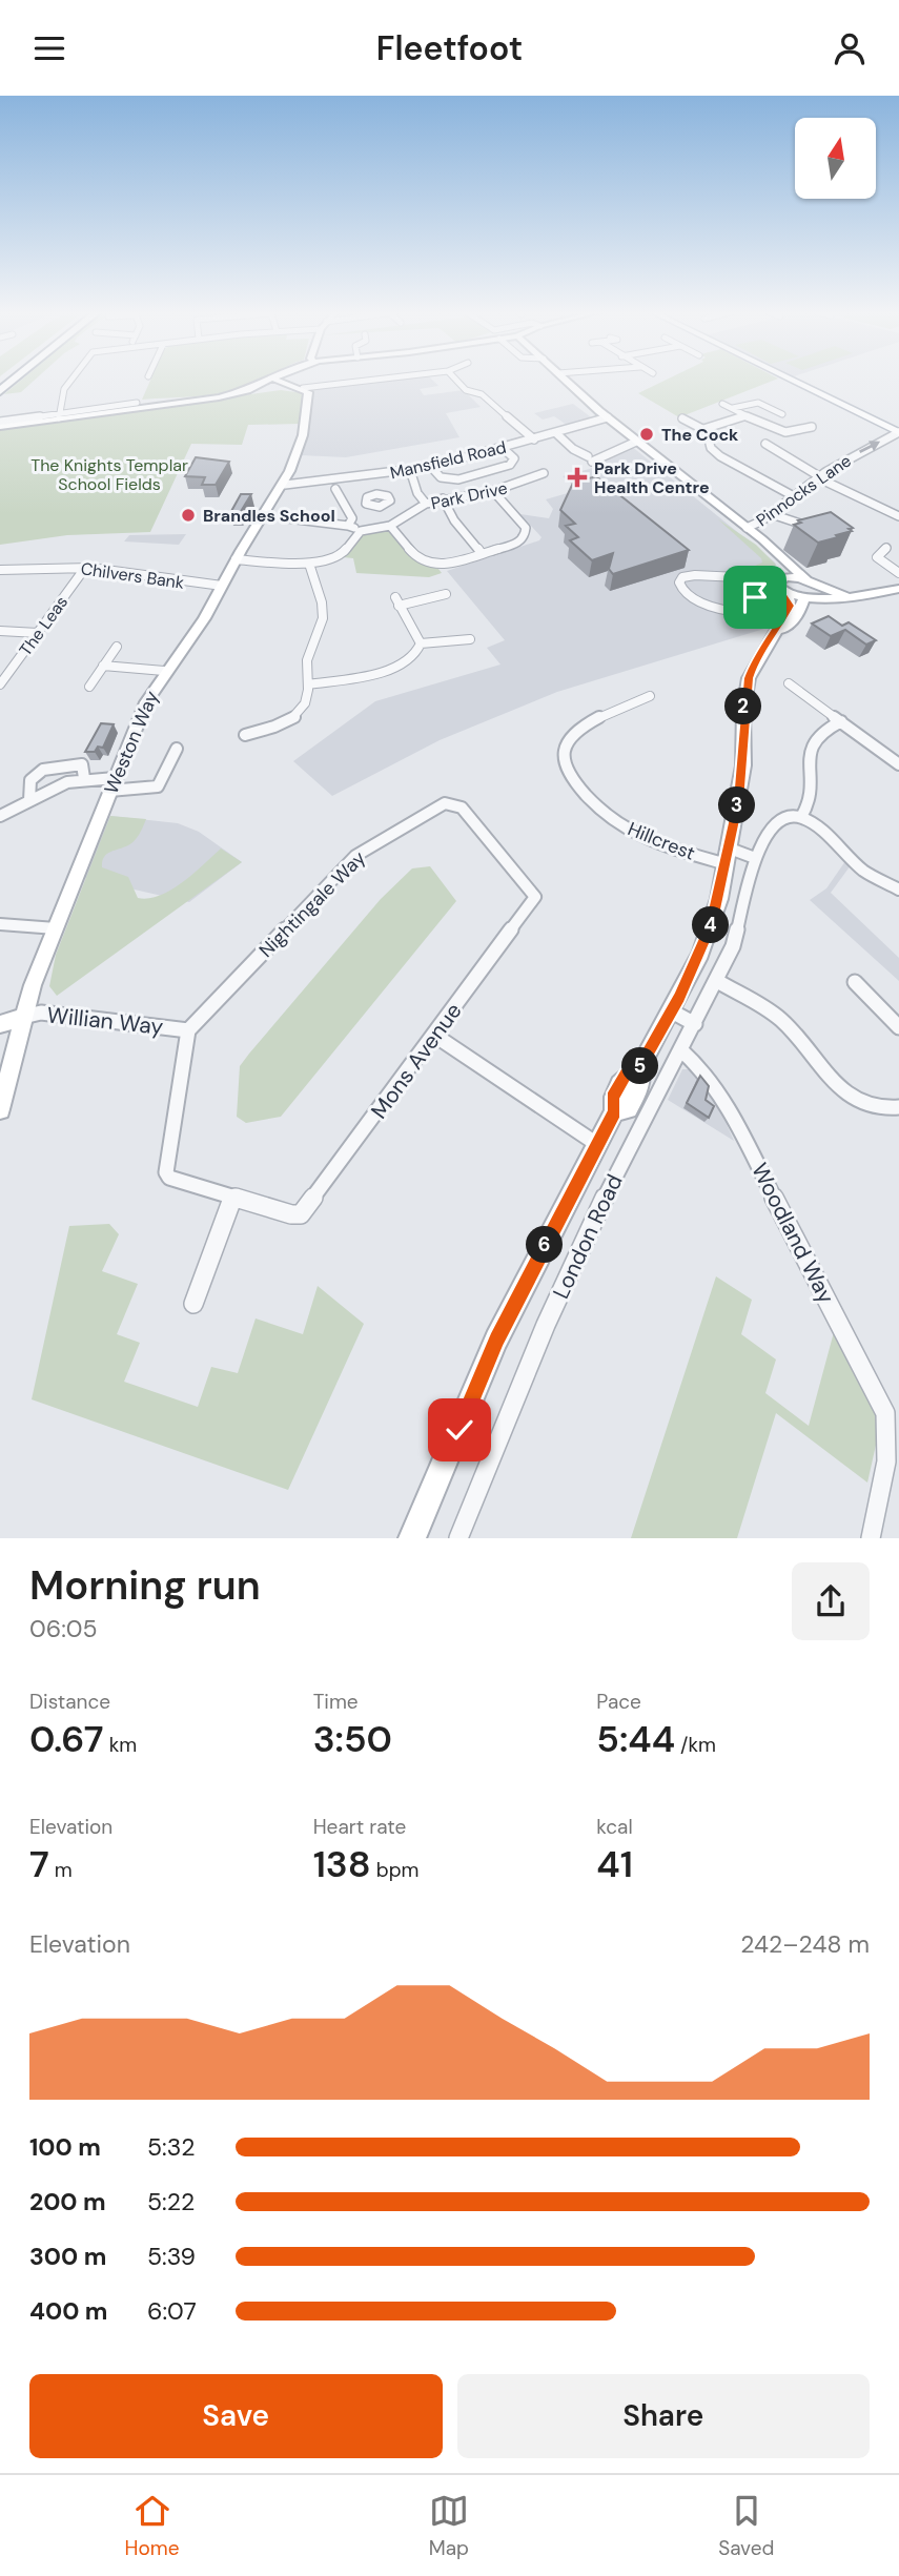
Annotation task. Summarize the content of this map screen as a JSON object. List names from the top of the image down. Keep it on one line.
{"streets":{"main road":["Weston Way","London Road"],"street":["Mansfield Road","Pinnocks Lane","Park Drive","Chilvers Bank","The Leas","Hillcrest","Nightingale Way","Willian Way","Mons Avenue","Woodland Way"]},"crossings":[["Mansfield Road","Weston Way"],["Chilvers Bank","The Leas"],["Chilvers Bank","Weston Way"],["Weston Way","Willian Way"],["Hillcrest","London Road"],["Nightingale Way","Willian Way"],["Nightingale Way","Mons Avenue"],["Woodland Way","London Road"]],"one_way":["Pinnocks Lane"],"parks":["The Knights Templar School Fields"],"places":{"other":["The Cock","Brandles School"],"health":["Park Drive Health Centre"]},"north":"top","page":{"header":"Fleetfoot","pins":["2","3","4","5","6"],"heading":["Morning run","06:05"],"stats":[["Distance","0.67 km"],["Time","3:50"],["Pace","5:44 /km"],["Elevation","7 m"],["Heart rate","138 bpm"],["kcal","41"]],"chart":["Elevation","242–248 m"],"list":[{"name":"100 m","note":"5:32"},{"name":"200 m","note":"5:22"},{"name":"300 m","note":"5:39"},{"name":"400 m","note":"6:07"}],"buttons":["Save","Share"],"tabs":["Home","Map","Saved"]}}
